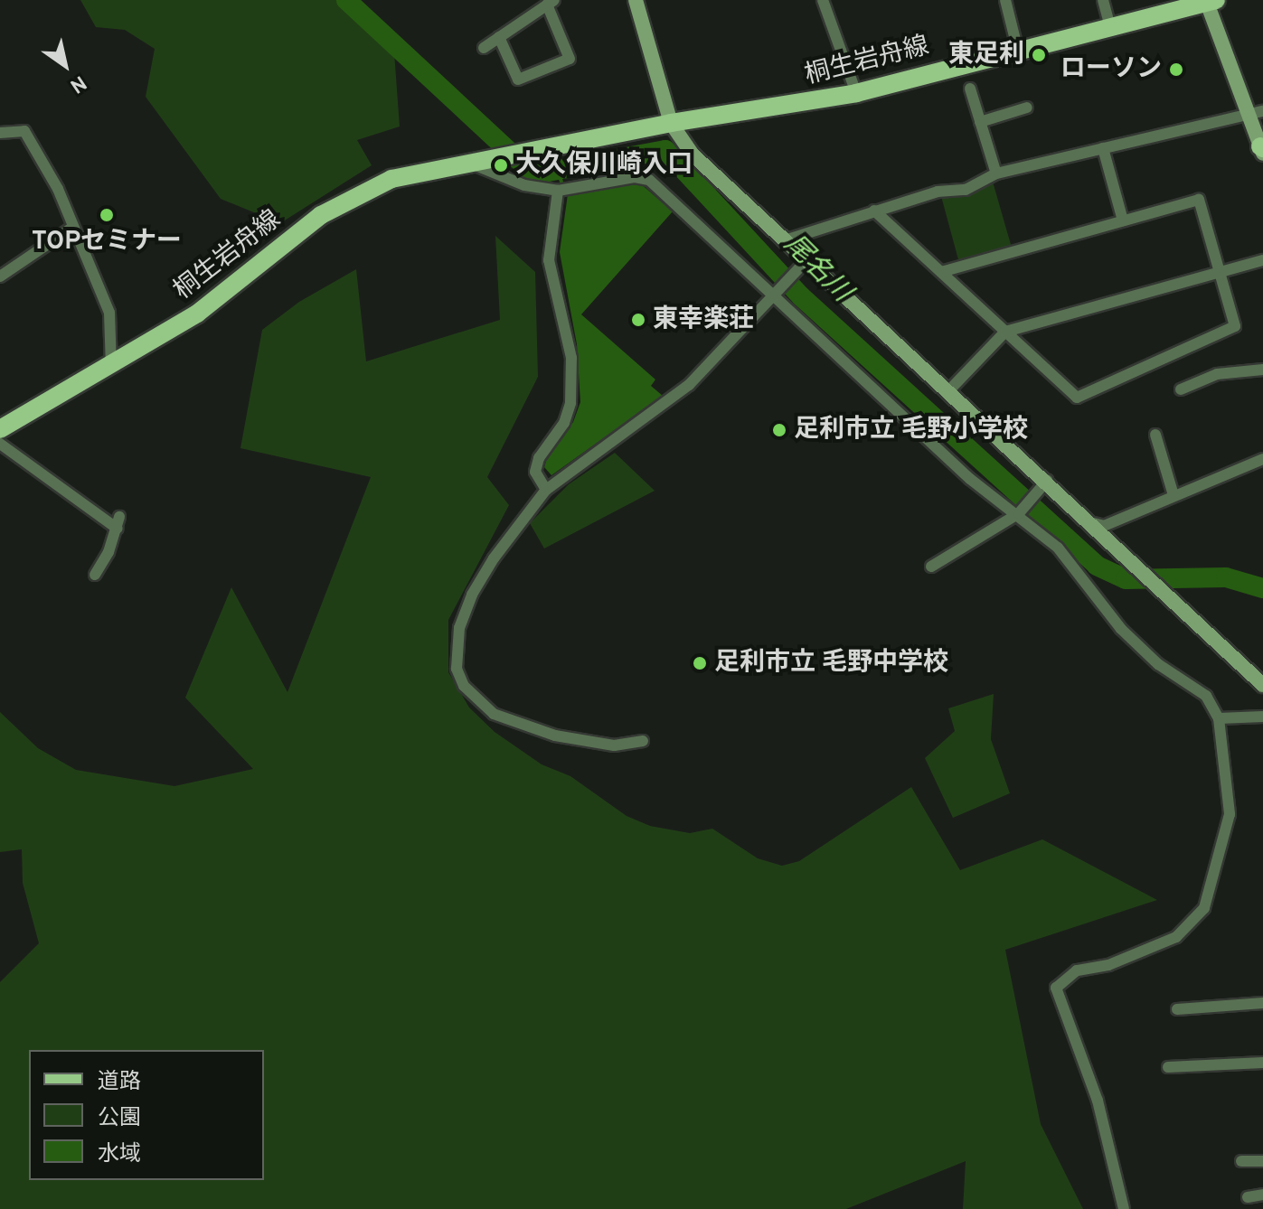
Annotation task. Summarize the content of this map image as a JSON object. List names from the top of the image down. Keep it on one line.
{"streets":{"main road":["桐生岩舟線"]},"water":["尾名川"],"places":["東足利","ローソン","大久保川崎入口","TOPセミナー","東幸楽荘","足利市立 毛野小学校","足利市立 毛野中学校"],"legend":["道路","公園","水域"],"north":"bottom right"}
